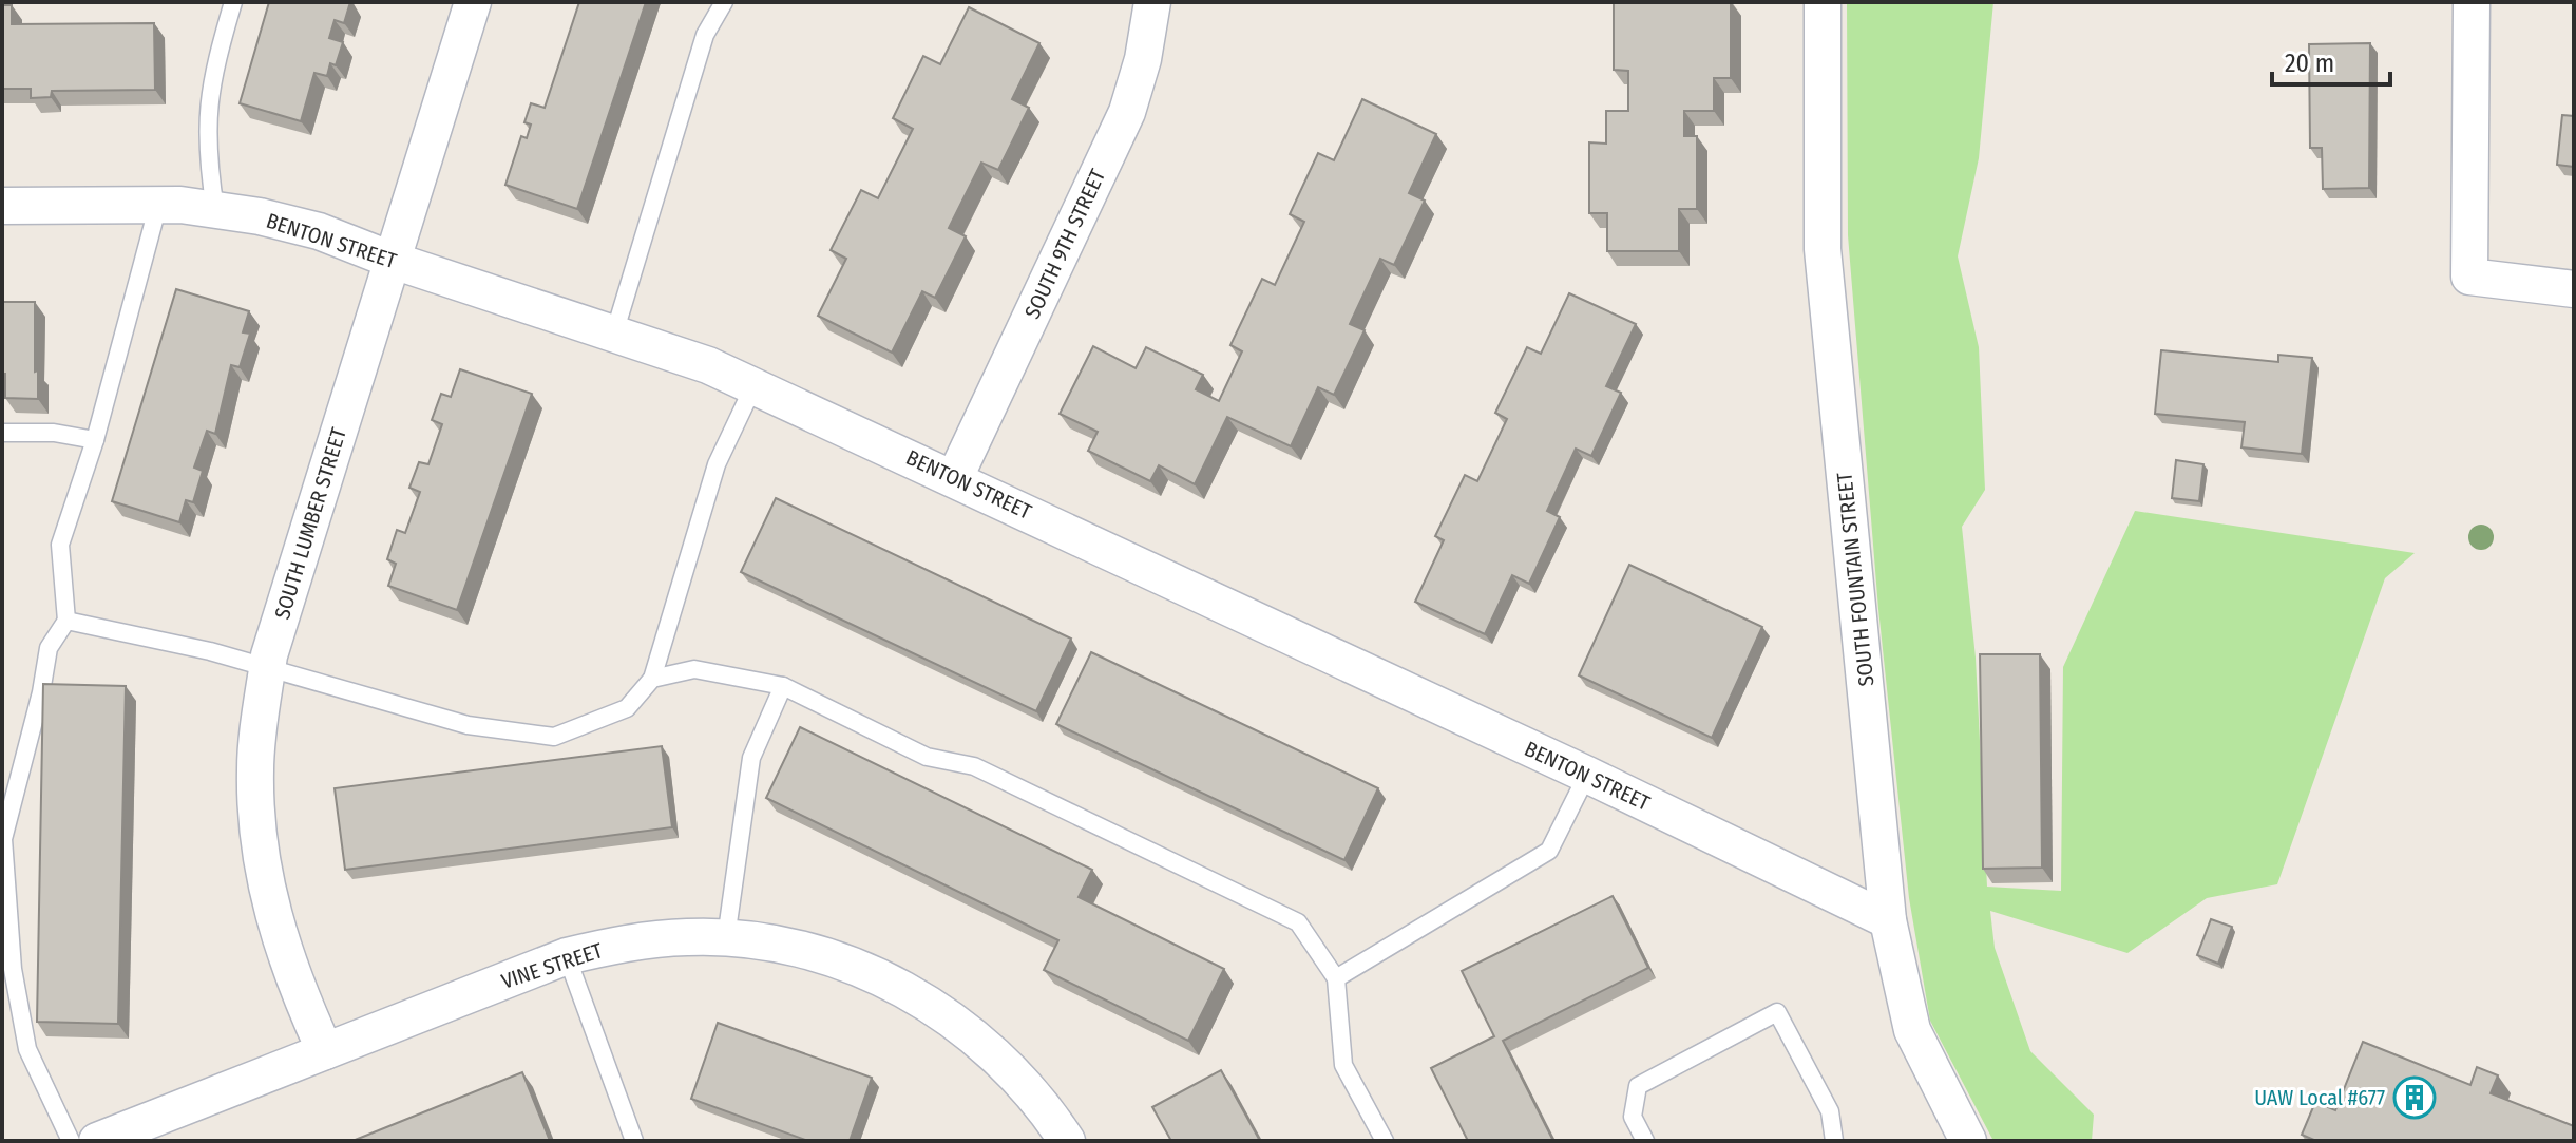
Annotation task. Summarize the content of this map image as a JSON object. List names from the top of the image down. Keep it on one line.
{"streets":{"street":["BENTON STREET","SOUTH 9TH STREET","SOUTH LUMBER STREET","SOUTH FOUNTAIN STREET","VINE STREET"]},"crossings":[["BENTON STREET","SOUTH 9TH STREET"],["BENTON STREET","SOUTH LUMBER STREET"],["BENTON STREET","SOUTH FOUNTAIN STREET"],["SOUTH LUMBER STREET","VINE STREET"]],"places":{"building":["UAW Local #677"]},"scale_bar":"20 m"}
